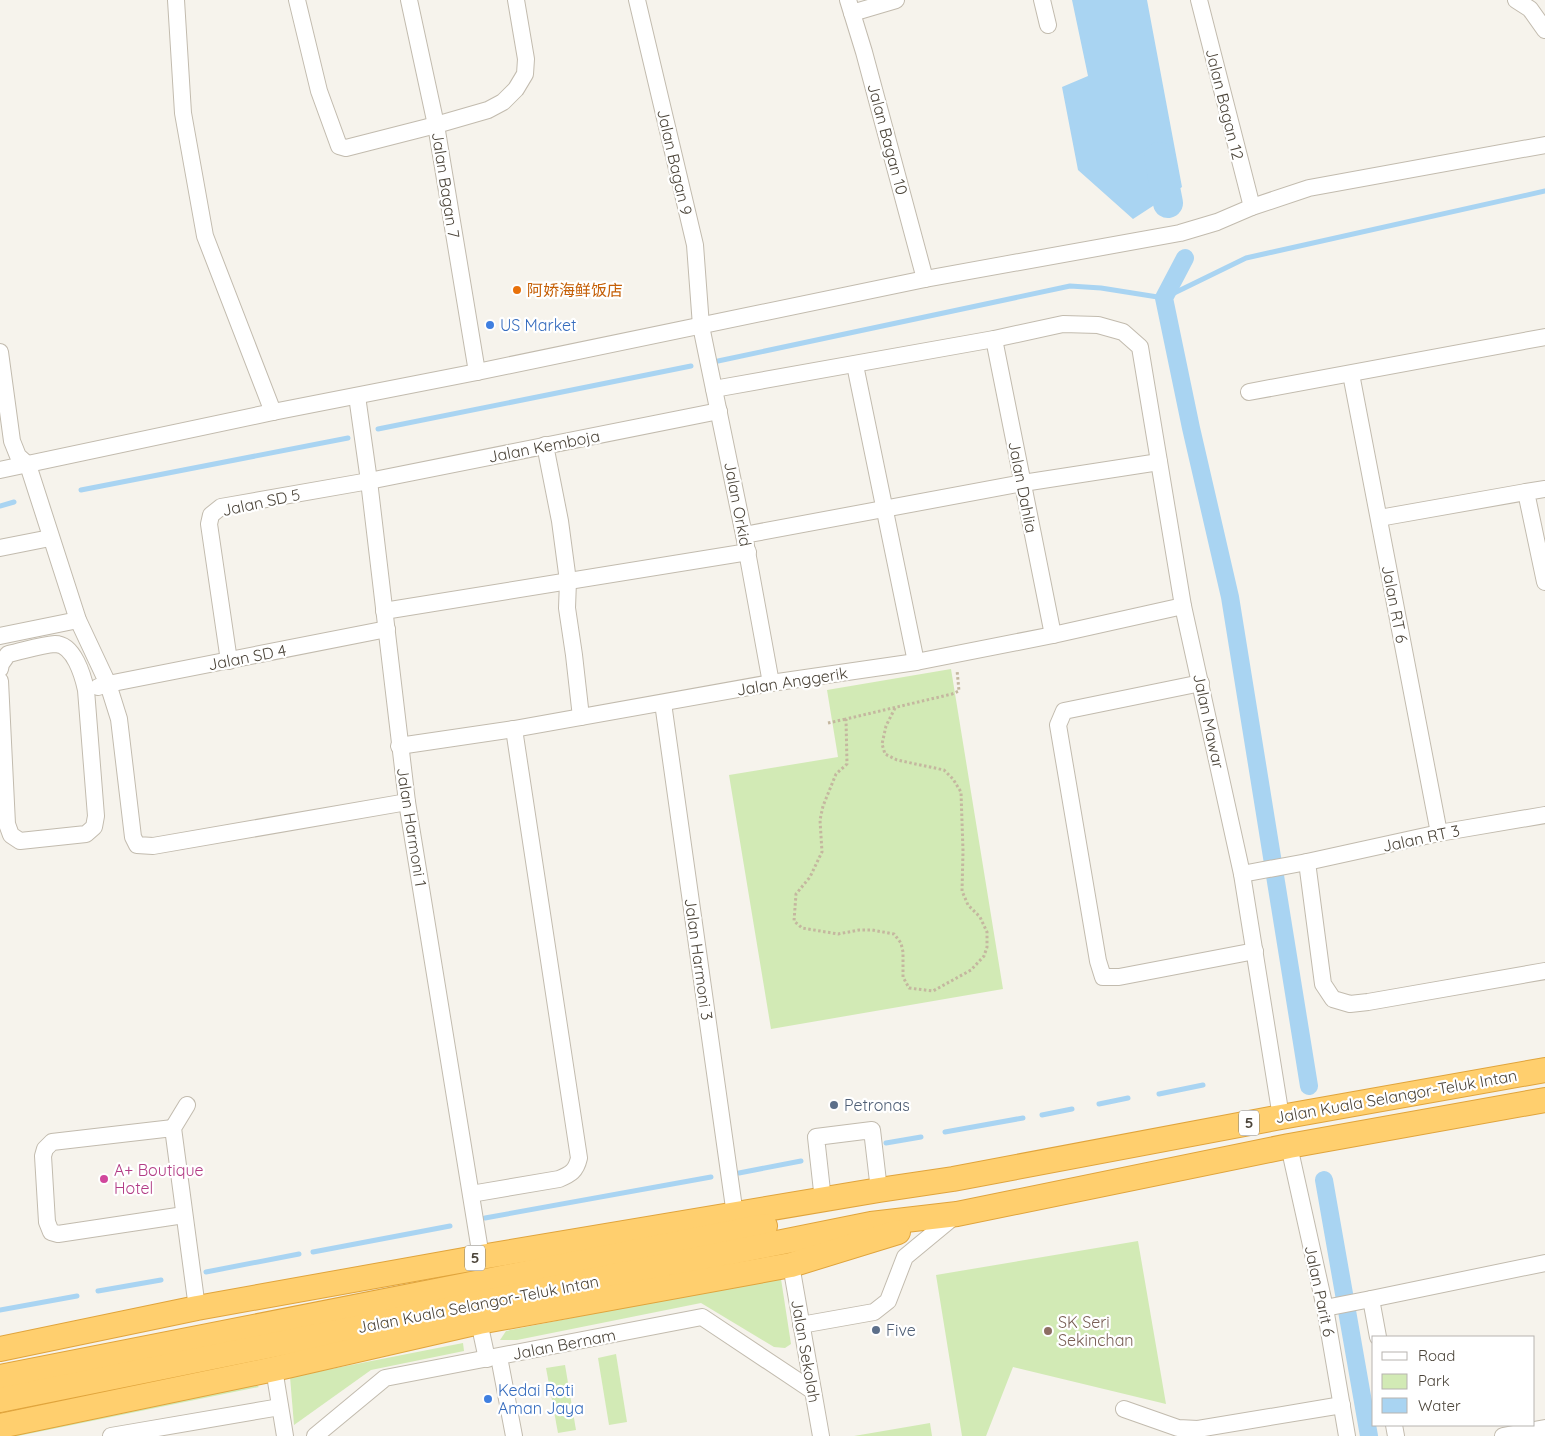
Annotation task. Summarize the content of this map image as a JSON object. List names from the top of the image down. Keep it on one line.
{"streets":{"highway":["Jalan Kuala Selangor-Teluk Intan","5"],"street":["Jalan Bagan 12","Jalan Bagan 10","Jalan Bagan 9","Jalan Bagan 7","Jalan Kemboja","Jalan Dahlia","Jalan SD 5","Jalan Orkid","Jalan RT 6","Jalan SD 4","Jalan Anggerik","Jalan Mawar","Jalan Harmoni 1","Jalan RT 3","Jalan Harmoni 3","Jalan Parit 6","Jalan Bernam","Jalan Sekolah"]},"crossings":[["Jalan Bagan 9","Jalan Orkid"],["Jalan Kemboja","Jalan SD 5"],["Jalan Kemboja","Jalan Orkid"],["Jalan Kemboja","Jalan Harmoni 1"],["Jalan Dahlia","Jalan Anggerik"],["Jalan Dahlia","Jalan Mawar"],["Jalan SD 5","Jalan SD 4"],["Jalan SD 5","Jalan Harmoni 1"],["Jalan Orkid","Jalan Anggerik"],["Jalan RT 6","Jalan RT 3"],["Jalan SD 4","Jalan Harmoni 1"],["Jalan Anggerik","Jalan Mawar"],["Jalan Anggerik","Jalan Harmoni 1"],["Jalan Anggerik","Jalan Harmoni 3"],["Jalan Mawar","Jalan RT 3"],["Jalan Mawar","Jalan Kuala Selangor-Teluk Intan"],["Jalan Harmoni 1","Jalan Kuala Selangor-Teluk Intan"],["Jalan Harmoni 3","Jalan Kuala Selangor-Teluk Intan"],["Jalan Kuala Selangor-Teluk Intan","5"],["Jalan Kuala Selangor-Teluk Intan","Jalan Parit 6"],["Jalan Kuala Selangor-Teluk Intan","Jalan Sekolah"],["5","Jalan Sekolah"],["Jalan Bernam","Jalan Sekolah"]],"places":["阿娇海鲜饭店","US Market","Petronas","A+ Boutique Hotel","Five","SK Seri Sekinchan","Kedai Roti Aman Jaya"],"legend":["Road","Park","Water"]}
